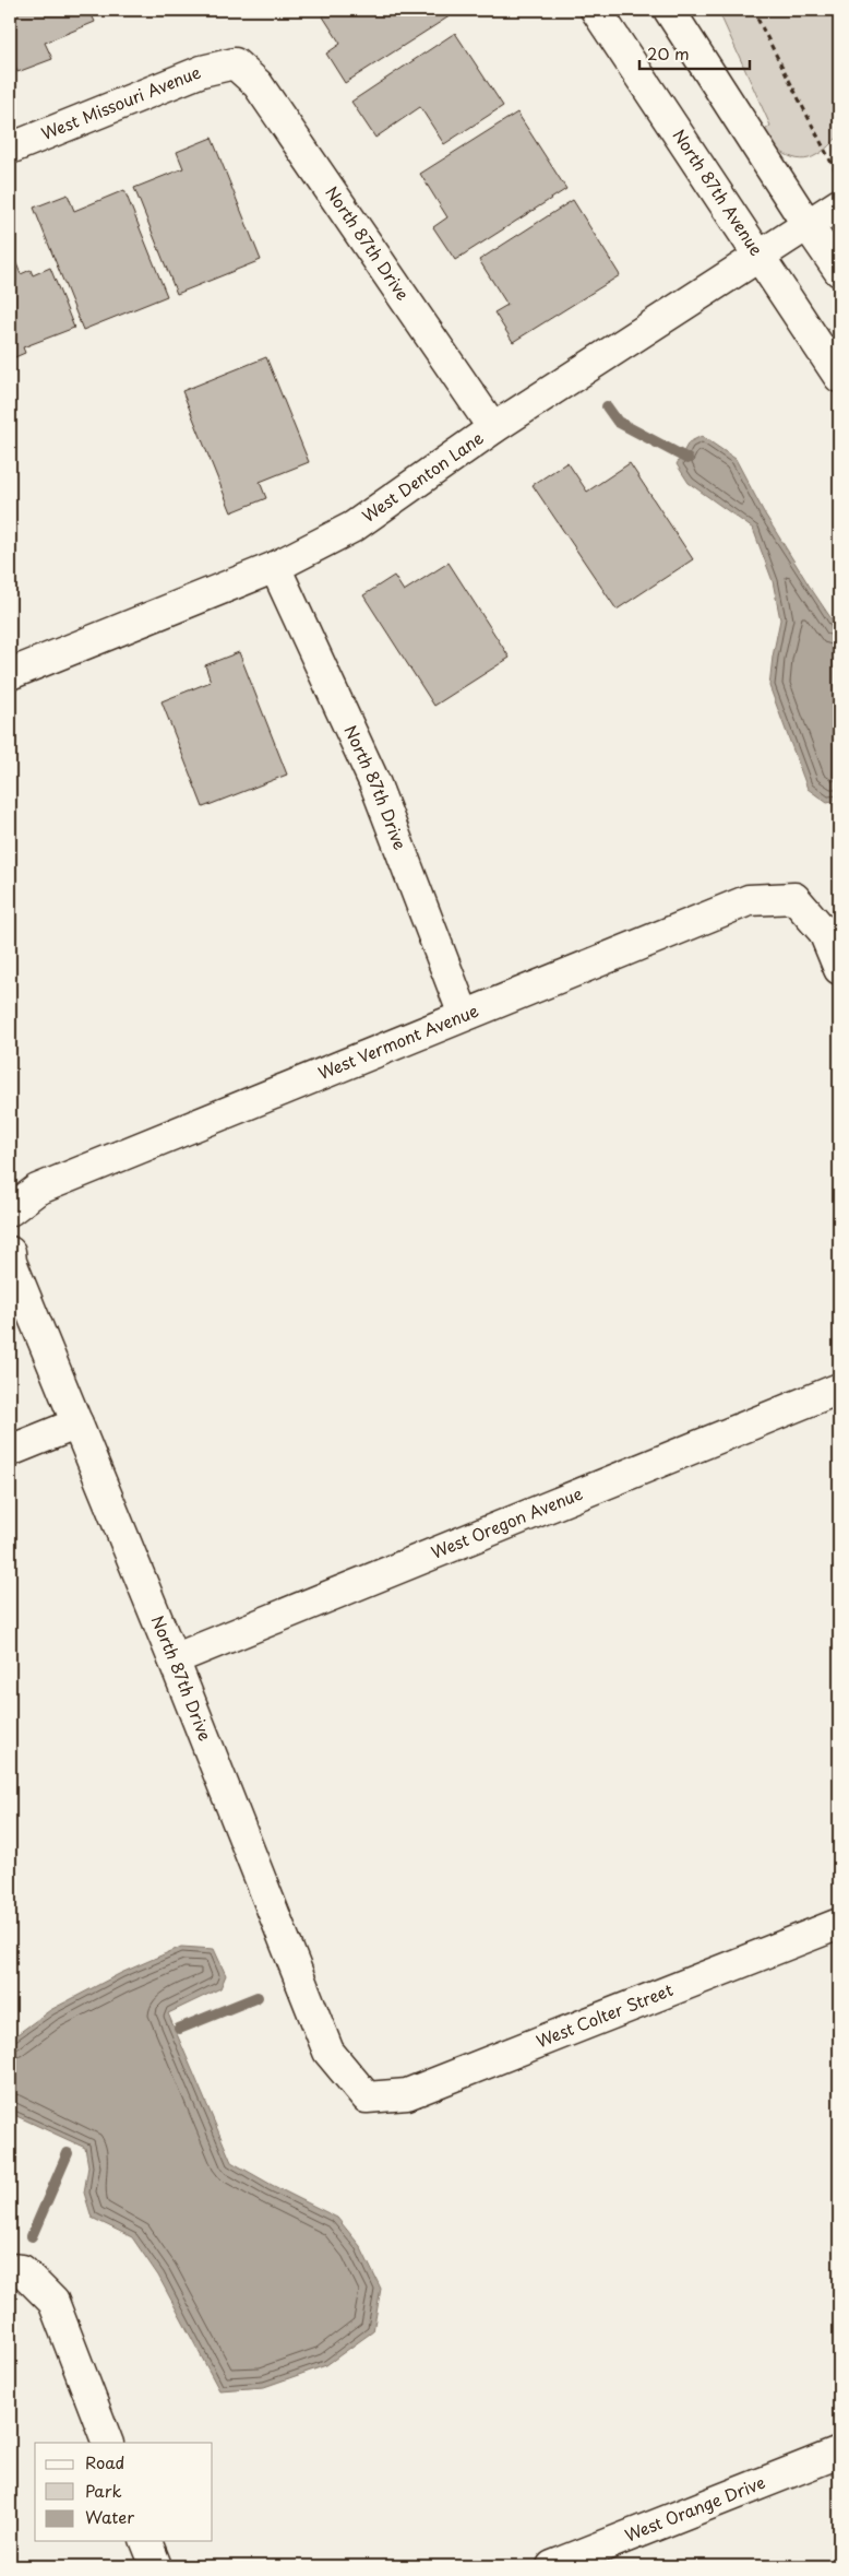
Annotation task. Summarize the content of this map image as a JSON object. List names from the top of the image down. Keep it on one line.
{"streets":{"street":["West Missouri Avenue","North 87th Avenue","North 87th Drive","West Denton Lane","West Vermont Avenue","West Oregon Avenue","West Colter Street","West Orange Drive"]},"crossings":[["West Missouri Avenue","North 87th Drive"],["North 87th Avenue","West Denton Lane"],["North 87th Drive","West Denton Lane"],["North 87th Drive","West Vermont Avenue"],["North 87th Drive","West Oregon Avenue"],["North 87th Drive","West Colter Street"]],"legend":["Road","Park","Water"],"scale_bar":"20 m"}
